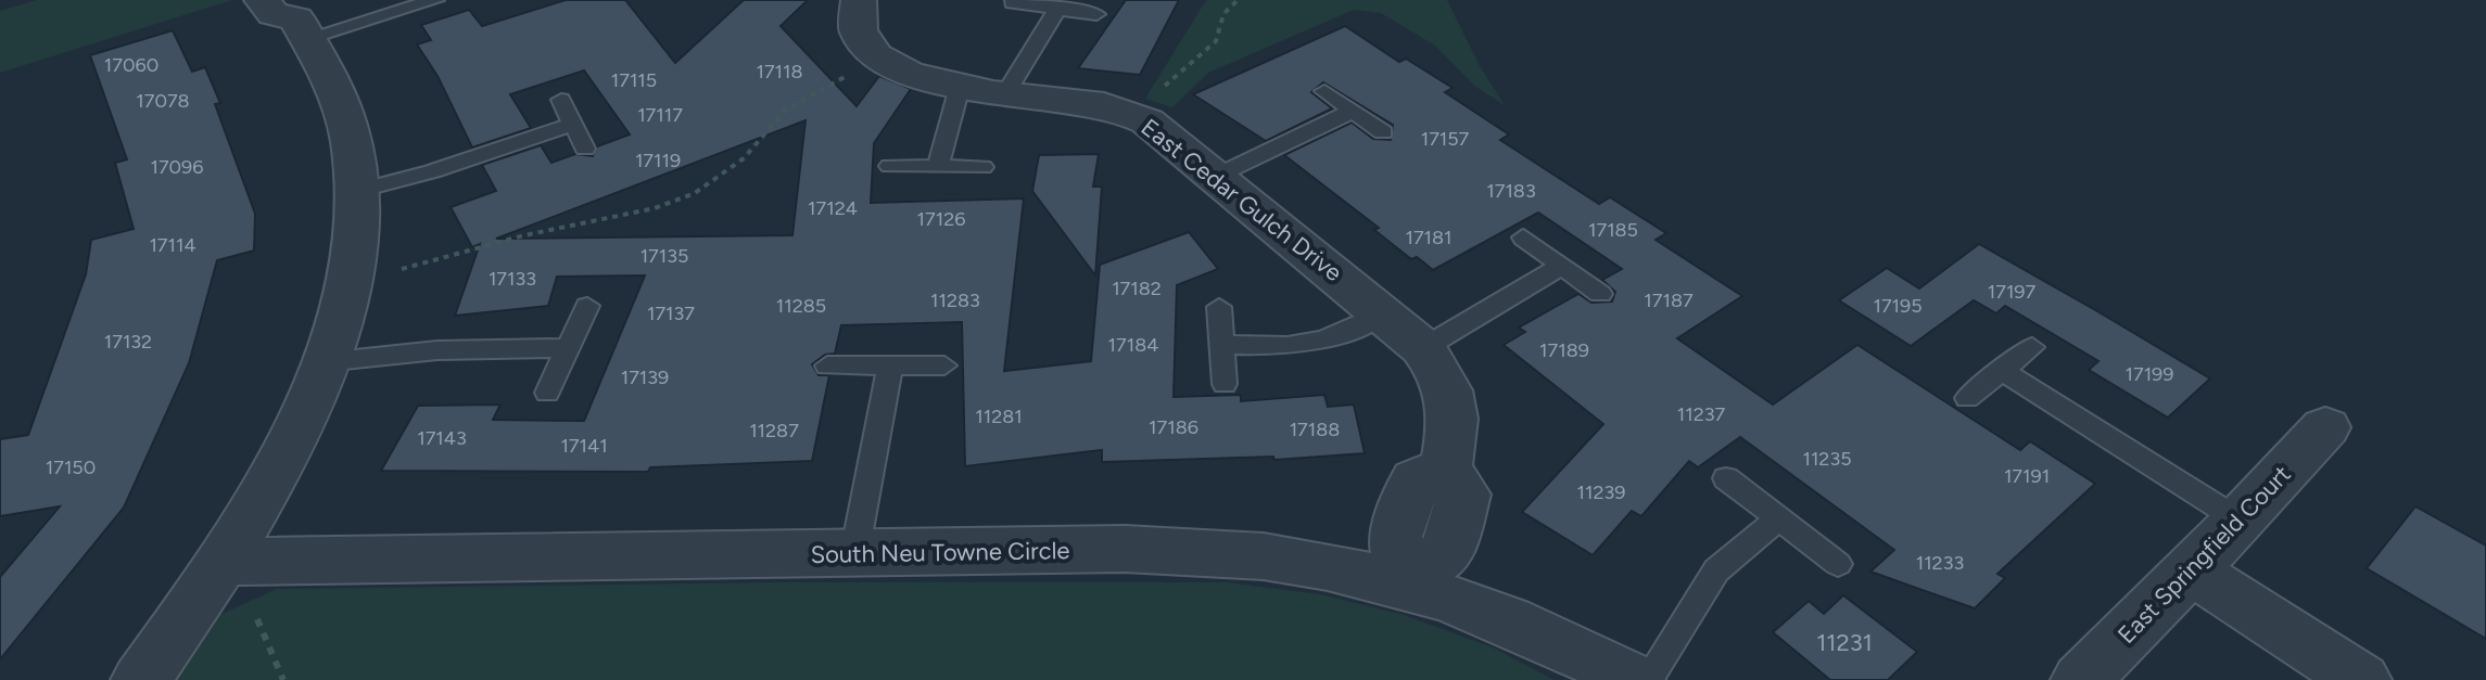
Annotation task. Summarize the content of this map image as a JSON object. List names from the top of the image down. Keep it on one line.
{"streets":{"street":["East Cedar Gulch Drive","South Neu Towne Circle","East Springfield Court"]},"crossings":[["East Cedar Gulch Drive","South Neu Towne Circle"]],"house_numbers":["17060","17118","17115","17078","17117","17157","17119","17096","17183","17124","17126","17185","17181","17114","17135","17133","17182","17197","11283","17187","11285","17195","17137","17132","17184","17189","17199","17139","11237","11281","17186","17188","11287","17143","17141","11235","17150","17191","11239","11233","11231"]}
